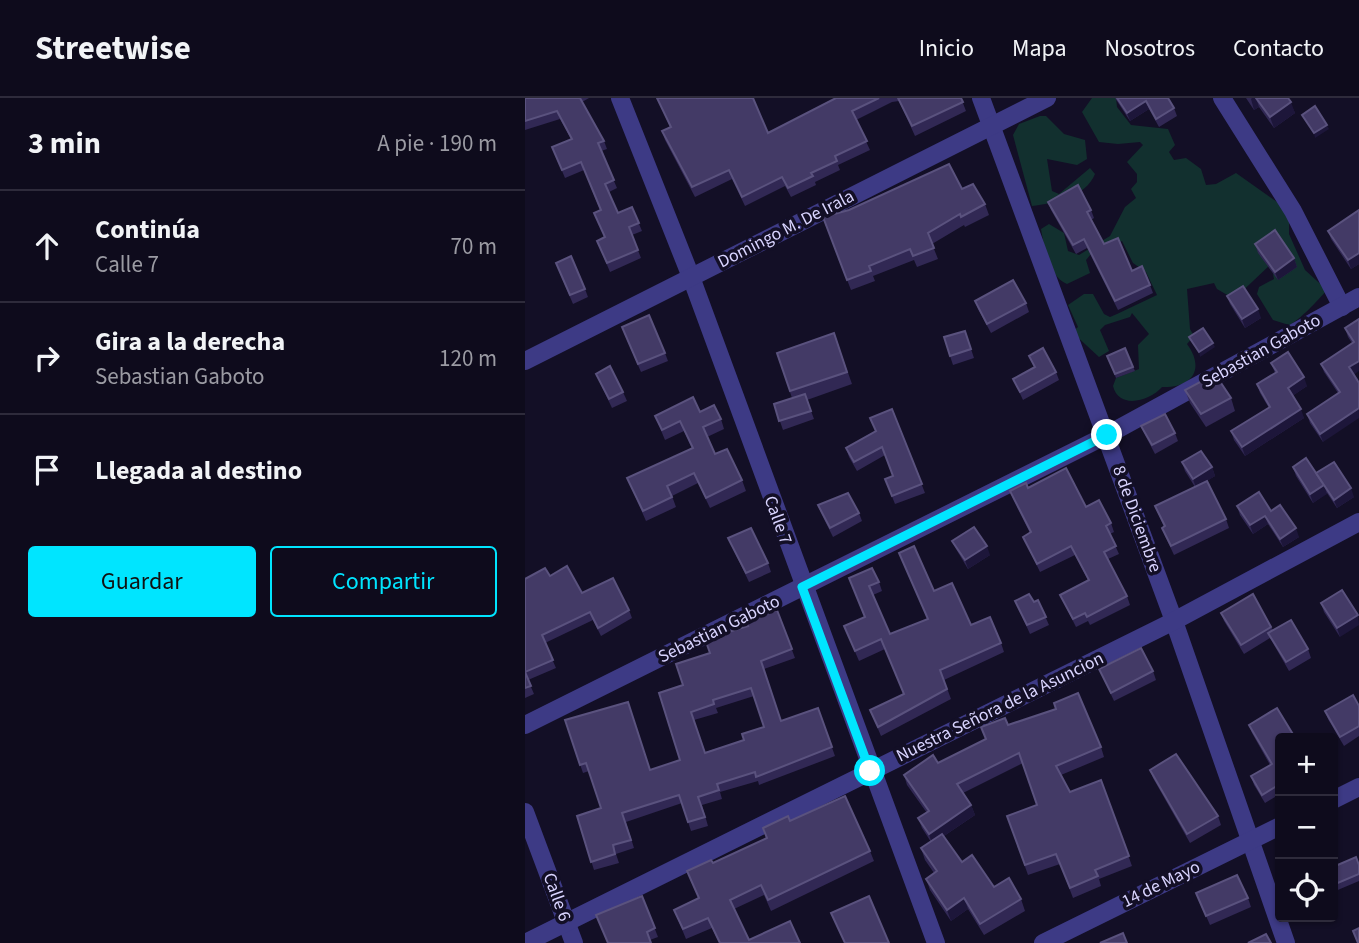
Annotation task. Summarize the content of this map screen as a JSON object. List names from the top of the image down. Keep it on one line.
{"streets":{"street":["Domingo M. De Irala","Sebastian Gaboto","8 de Diciembre","Calle 7","Nuestra Señora de la Asuncion","14 de Mayo","Calle 6"]},"crossings":[["Domingo M. De Irala","8 de Diciembre"],["Domingo M. De Irala","Calle 7"],["Sebastian Gaboto","8 de Diciembre"],["Sebastian Gaboto","Calle 7"],["8 de Diciembre","Nuestra Señora de la Asuncion"],["8 de Diciembre","14 de Mayo"],["Calle 7","Nuestra Señora de la Asuncion"],["Nuestra Señora de la Asuncion","Calle 6"]],"page":{"header":"Streetwise","nav":["Inicio","Mapa","Nosotros","Contacto"],"heading":["3 min","A pie · 190 m"],"list":[["Continúa","Calle 7","70 m"],["Gira a la derecha","Sebastian Gaboto","120 m"],"Llegada al destino"],"buttons":["Guardar","Compartir"],"map_buttons":["+","−"]}}
